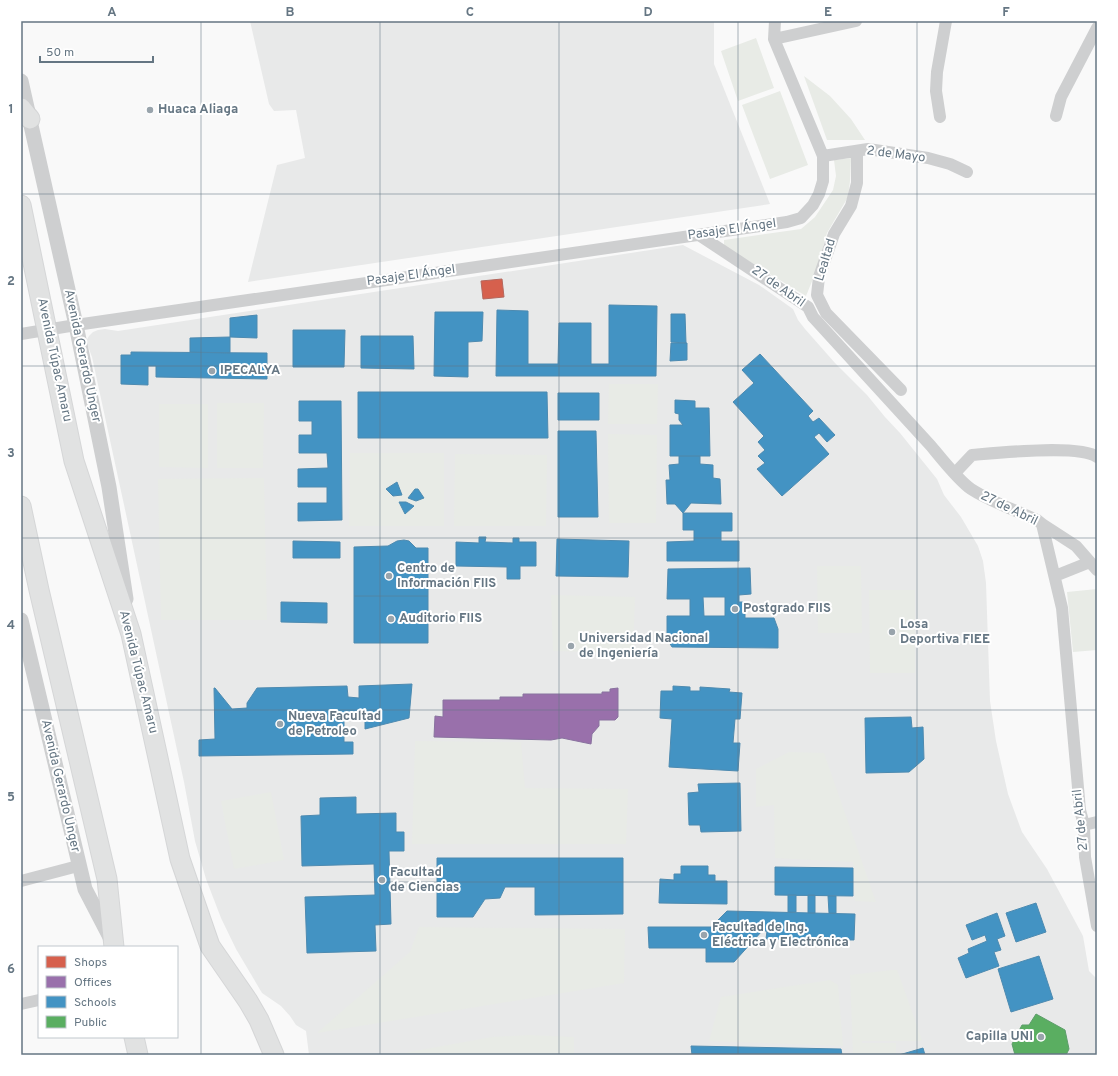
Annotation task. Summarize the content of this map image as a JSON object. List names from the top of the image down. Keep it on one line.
{"streets":{"main road":["Avenida Túpac Amaru"],"street":["2 de Mayo","Pasaje El Ángel","Lealtad","27 de Abril","Avenida Gerardo Unger"]},"crossings":[["2 de Mayo","Pasaje El Ángel"],["2 de Mayo","Lealtad"],["Pasaje El Ángel","27 de Abril"],["Pasaje El Ángel","Avenida Gerardo Unger"],["Pasaje El Ángel","Avenida Túpac Amaru"],["Avenida Gerardo Unger","Avenida Túpac Amaru"]],"places":["Huaca Aliaga","IPECALYA","Centro de Información FIIS","Postgrado FIIS","Auditorio FIIS","Losa Deportiva FIEE","Universidad Nacional de Ingeniería","Nueva Facultad de Petroleo","Facultad de Ciencias","Facultad de Ing. Eléctrica y Electrónica","Capilla UNI"],"legend":["Shops","Offices","Schools","Public"],"scale_bar":"50 m","grid":{"columns":["A","B","C","D","E","F"],"rows":["1","2","3","4","5","6"]}}
